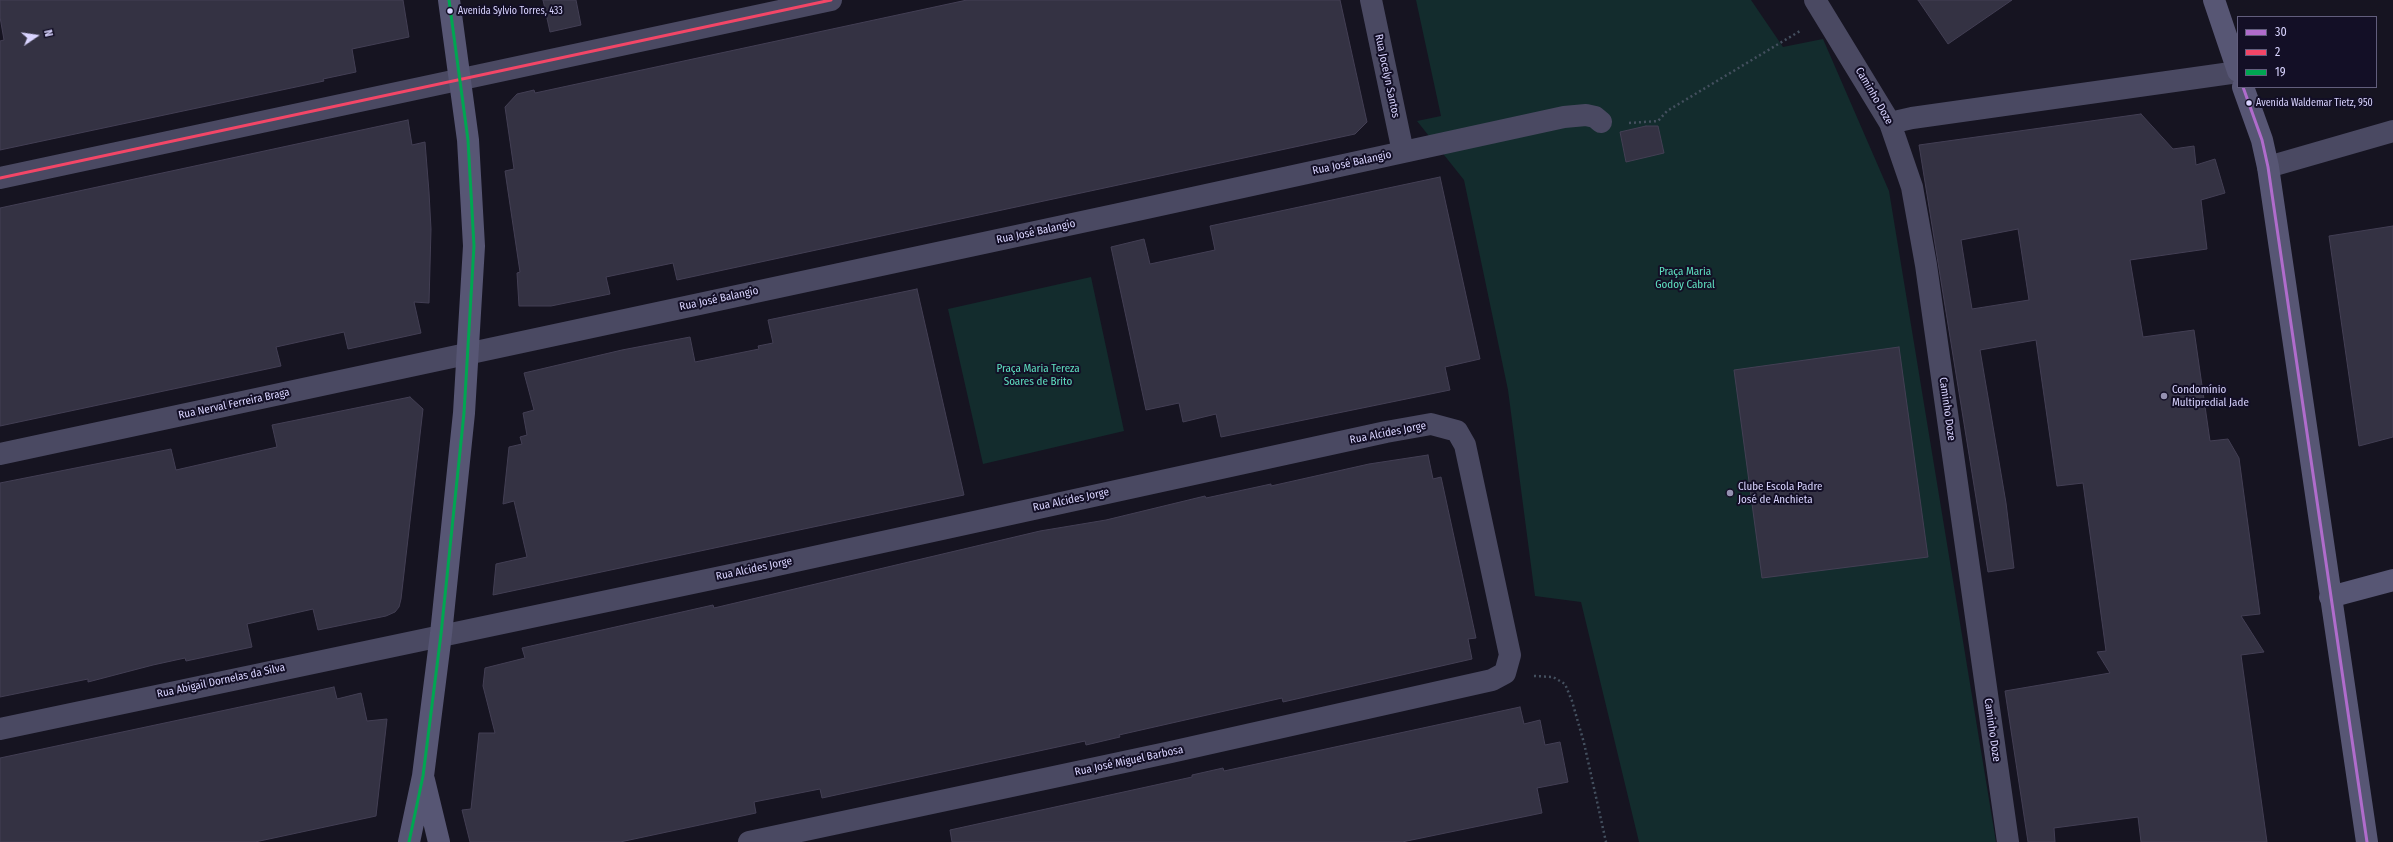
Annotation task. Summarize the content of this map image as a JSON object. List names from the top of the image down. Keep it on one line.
{"streets":{"street":["Rua Jocelyn Santos","Caminho Doze","Rua José Balangio","Rua Nerval Ferreira Braga","Rua Alcides Jorge","Rua Abigail Dornelas da Silva","Rua José Miguel Barbosa"]},"crossings":[["Rua Jocelyn Santos","Rua José Balangio"],["Rua José Balangio","Rua Nerval Ferreira Braga"],["Rua Alcides Jorge","Rua Abigail Dornelas da Silva"],["Rua Alcides Jorge","Rua José Miguel Barbosa"]],"parks":["Praça Maria Godoy Cabral","Praça Maria Tereza Soares de Brito"],"places":["Avenida Sylvio Torres, 433","Avenida Waldemar Tietz, 950","Condomínio Multipredial Jade","Clube Escola Padre José de Anchieta"],"lines":["transit line 2","transit line 19","transit line 30"],"legend":["30","2","19"],"north":"right"}
